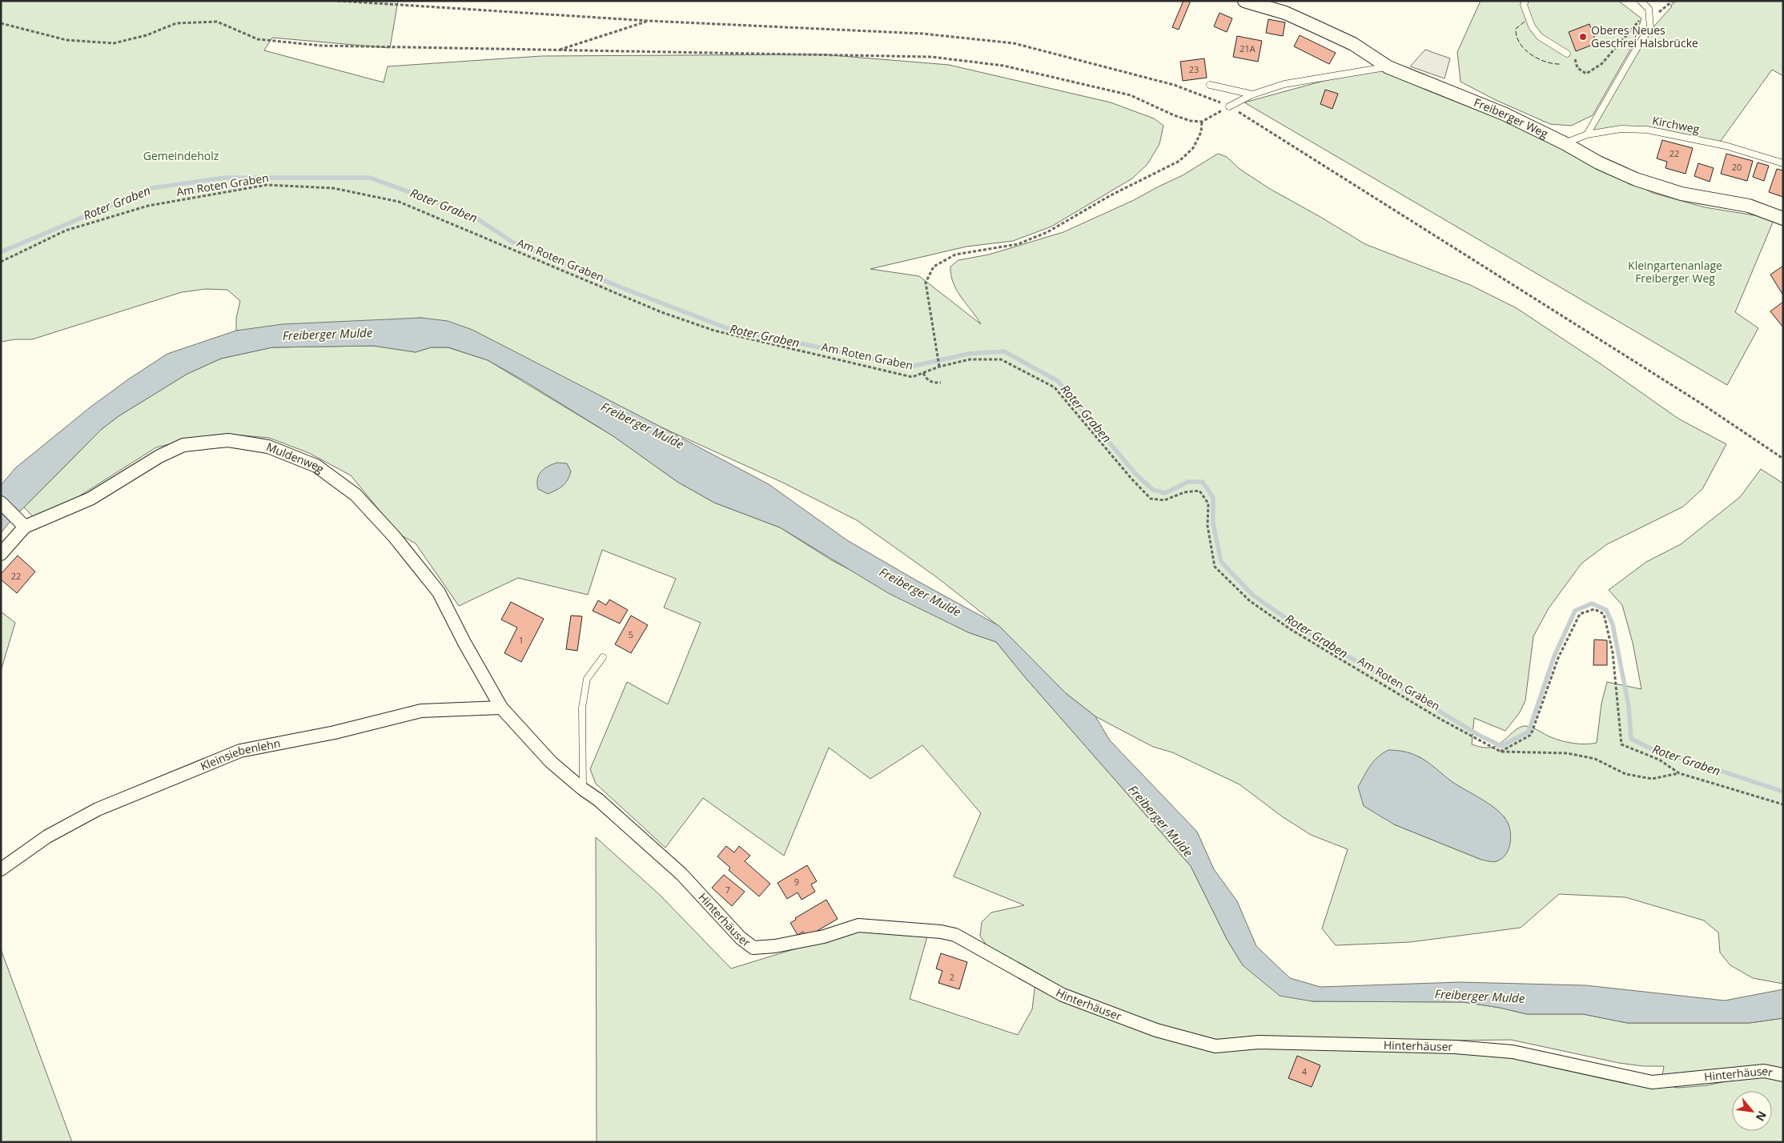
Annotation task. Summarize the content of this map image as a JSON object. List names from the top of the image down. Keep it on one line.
{"streets":{"street":["Freiberger Weg","Muldenweg","Kleinsiebenlehn","Hinterhäuser"],"lane":["Kirchweg"],"path":["Am Roten Graben"]},"crossings":[["Freiberger Weg","Kirchweg"],["Muldenweg","Kleinsiebenlehn"],["Muldenweg","Hinterhäuser"],["Kleinsiebenlehn","Hinterhäuser"]],"water":["Roter Graben","Freiberger Mulde"],"parks":["Gemeindeholz","Kleingartenanlage Freiberger Weg"],"places":["Oberes Neues Geschrei Halsbrücke"],"house_numbers":["21A","23","22","20","22","5","1","9","7","2","4"],"north":"bottom right"}
